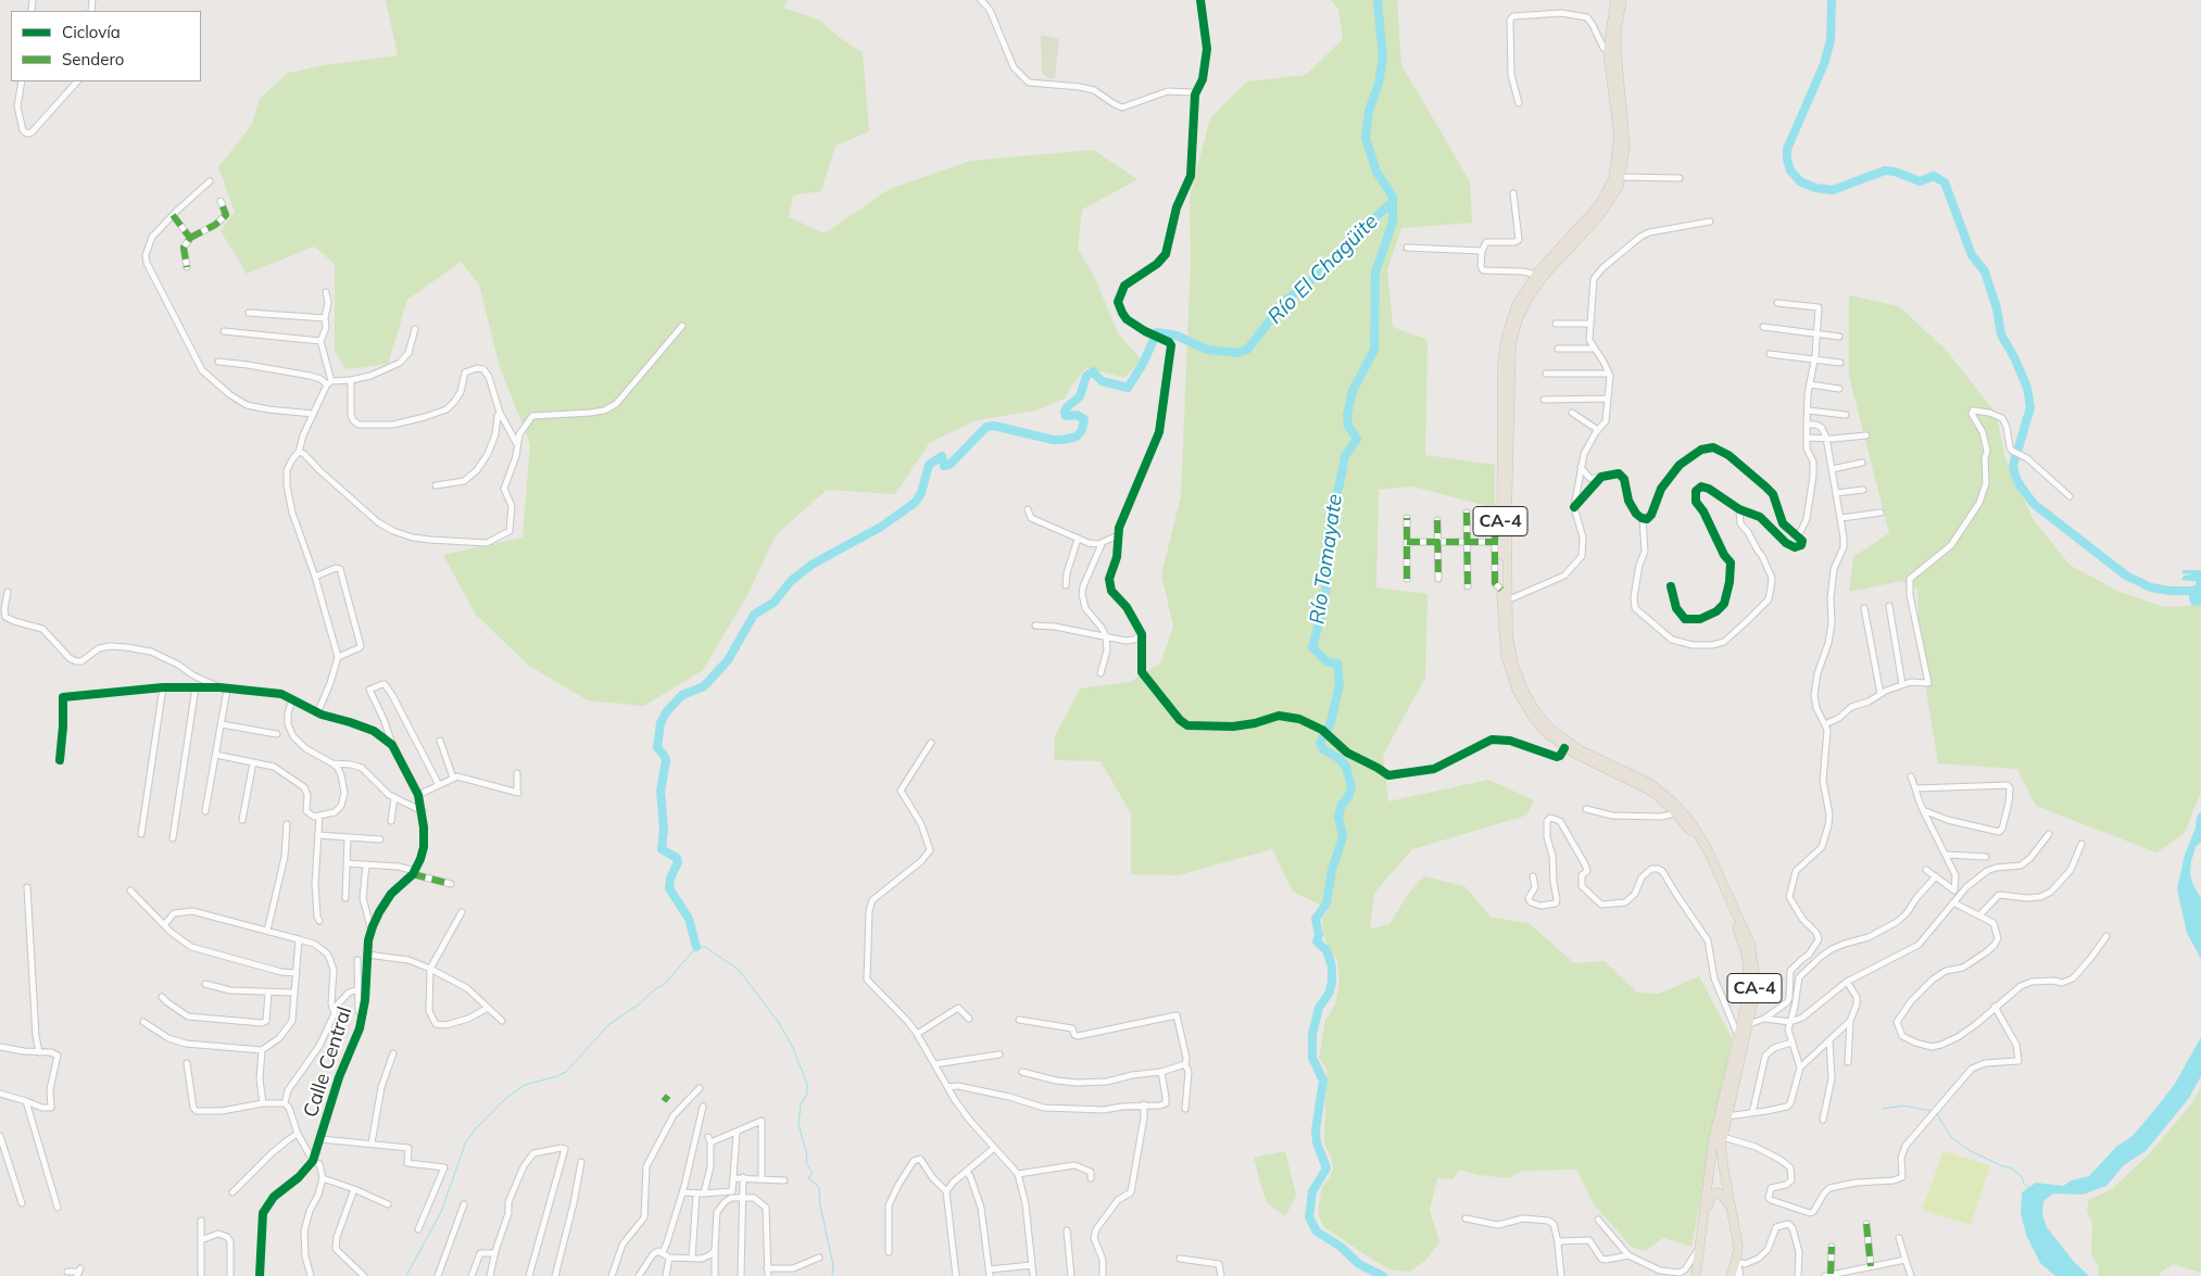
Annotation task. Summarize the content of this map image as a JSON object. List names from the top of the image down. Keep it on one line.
{"streets":{"main road":["CA-4"],"street":["Calle Central"]},"water":["Río El Chagüite","Río Tomayate"],"legend":["Ciclovía","Sendero"]}
